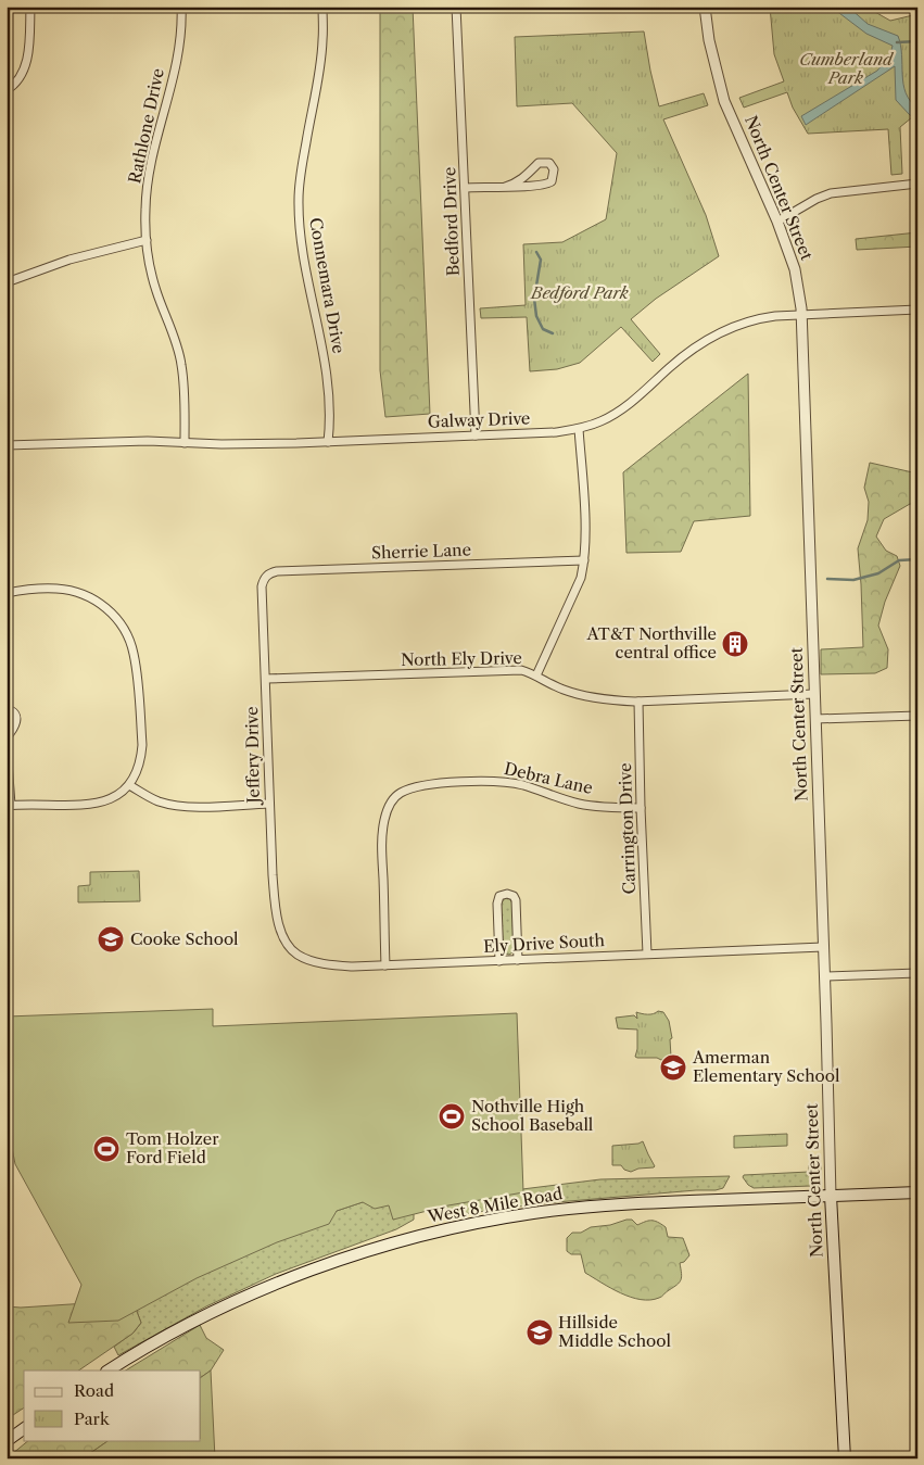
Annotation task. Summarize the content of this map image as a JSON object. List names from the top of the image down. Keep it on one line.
{"streets":{"main road":["North Center Street","West 8 Mile Road"],"street":["Rathlone Drive","Bedford Drive","Connemara Drive","Galway Drive","Sherrie Lane","North Ely Drive","Jeffery Drive","Debra Lane","Carrington Drive","Ely Drive South"]},"crossings":[["Rathlone Drive","Galway Drive"],["North Center Street","Galway Drive"],["North Center Street","North Ely Drive"],["North Center Street","Ely Drive South"],["North Center Street","West 8 Mile Road"],["Bedford Drive","Galway Drive"],["Connemara Drive","Galway Drive"],["Sherrie Lane","Jeffery Drive"],["North Ely Drive","Jeffery Drive"],["North Ely Drive","Carrington Drive"],["Jeffery Drive","Ely Drive South"],["Debra Lane","Carrington Drive"],["Debra Lane","Ely Drive South"],["Carrington Drive","Ely Drive South"]],"parks":["Cumberland Park","Bedford Park"],"places":{"building":["AT&T Northville central office"],"school or university":["Cooke School","Amerman Elementary School","Hillside Middle School"],"sports":["Nothville High School Baseball","Tom Holzer Ford Field"]},"legend":["Road","Park"]}
